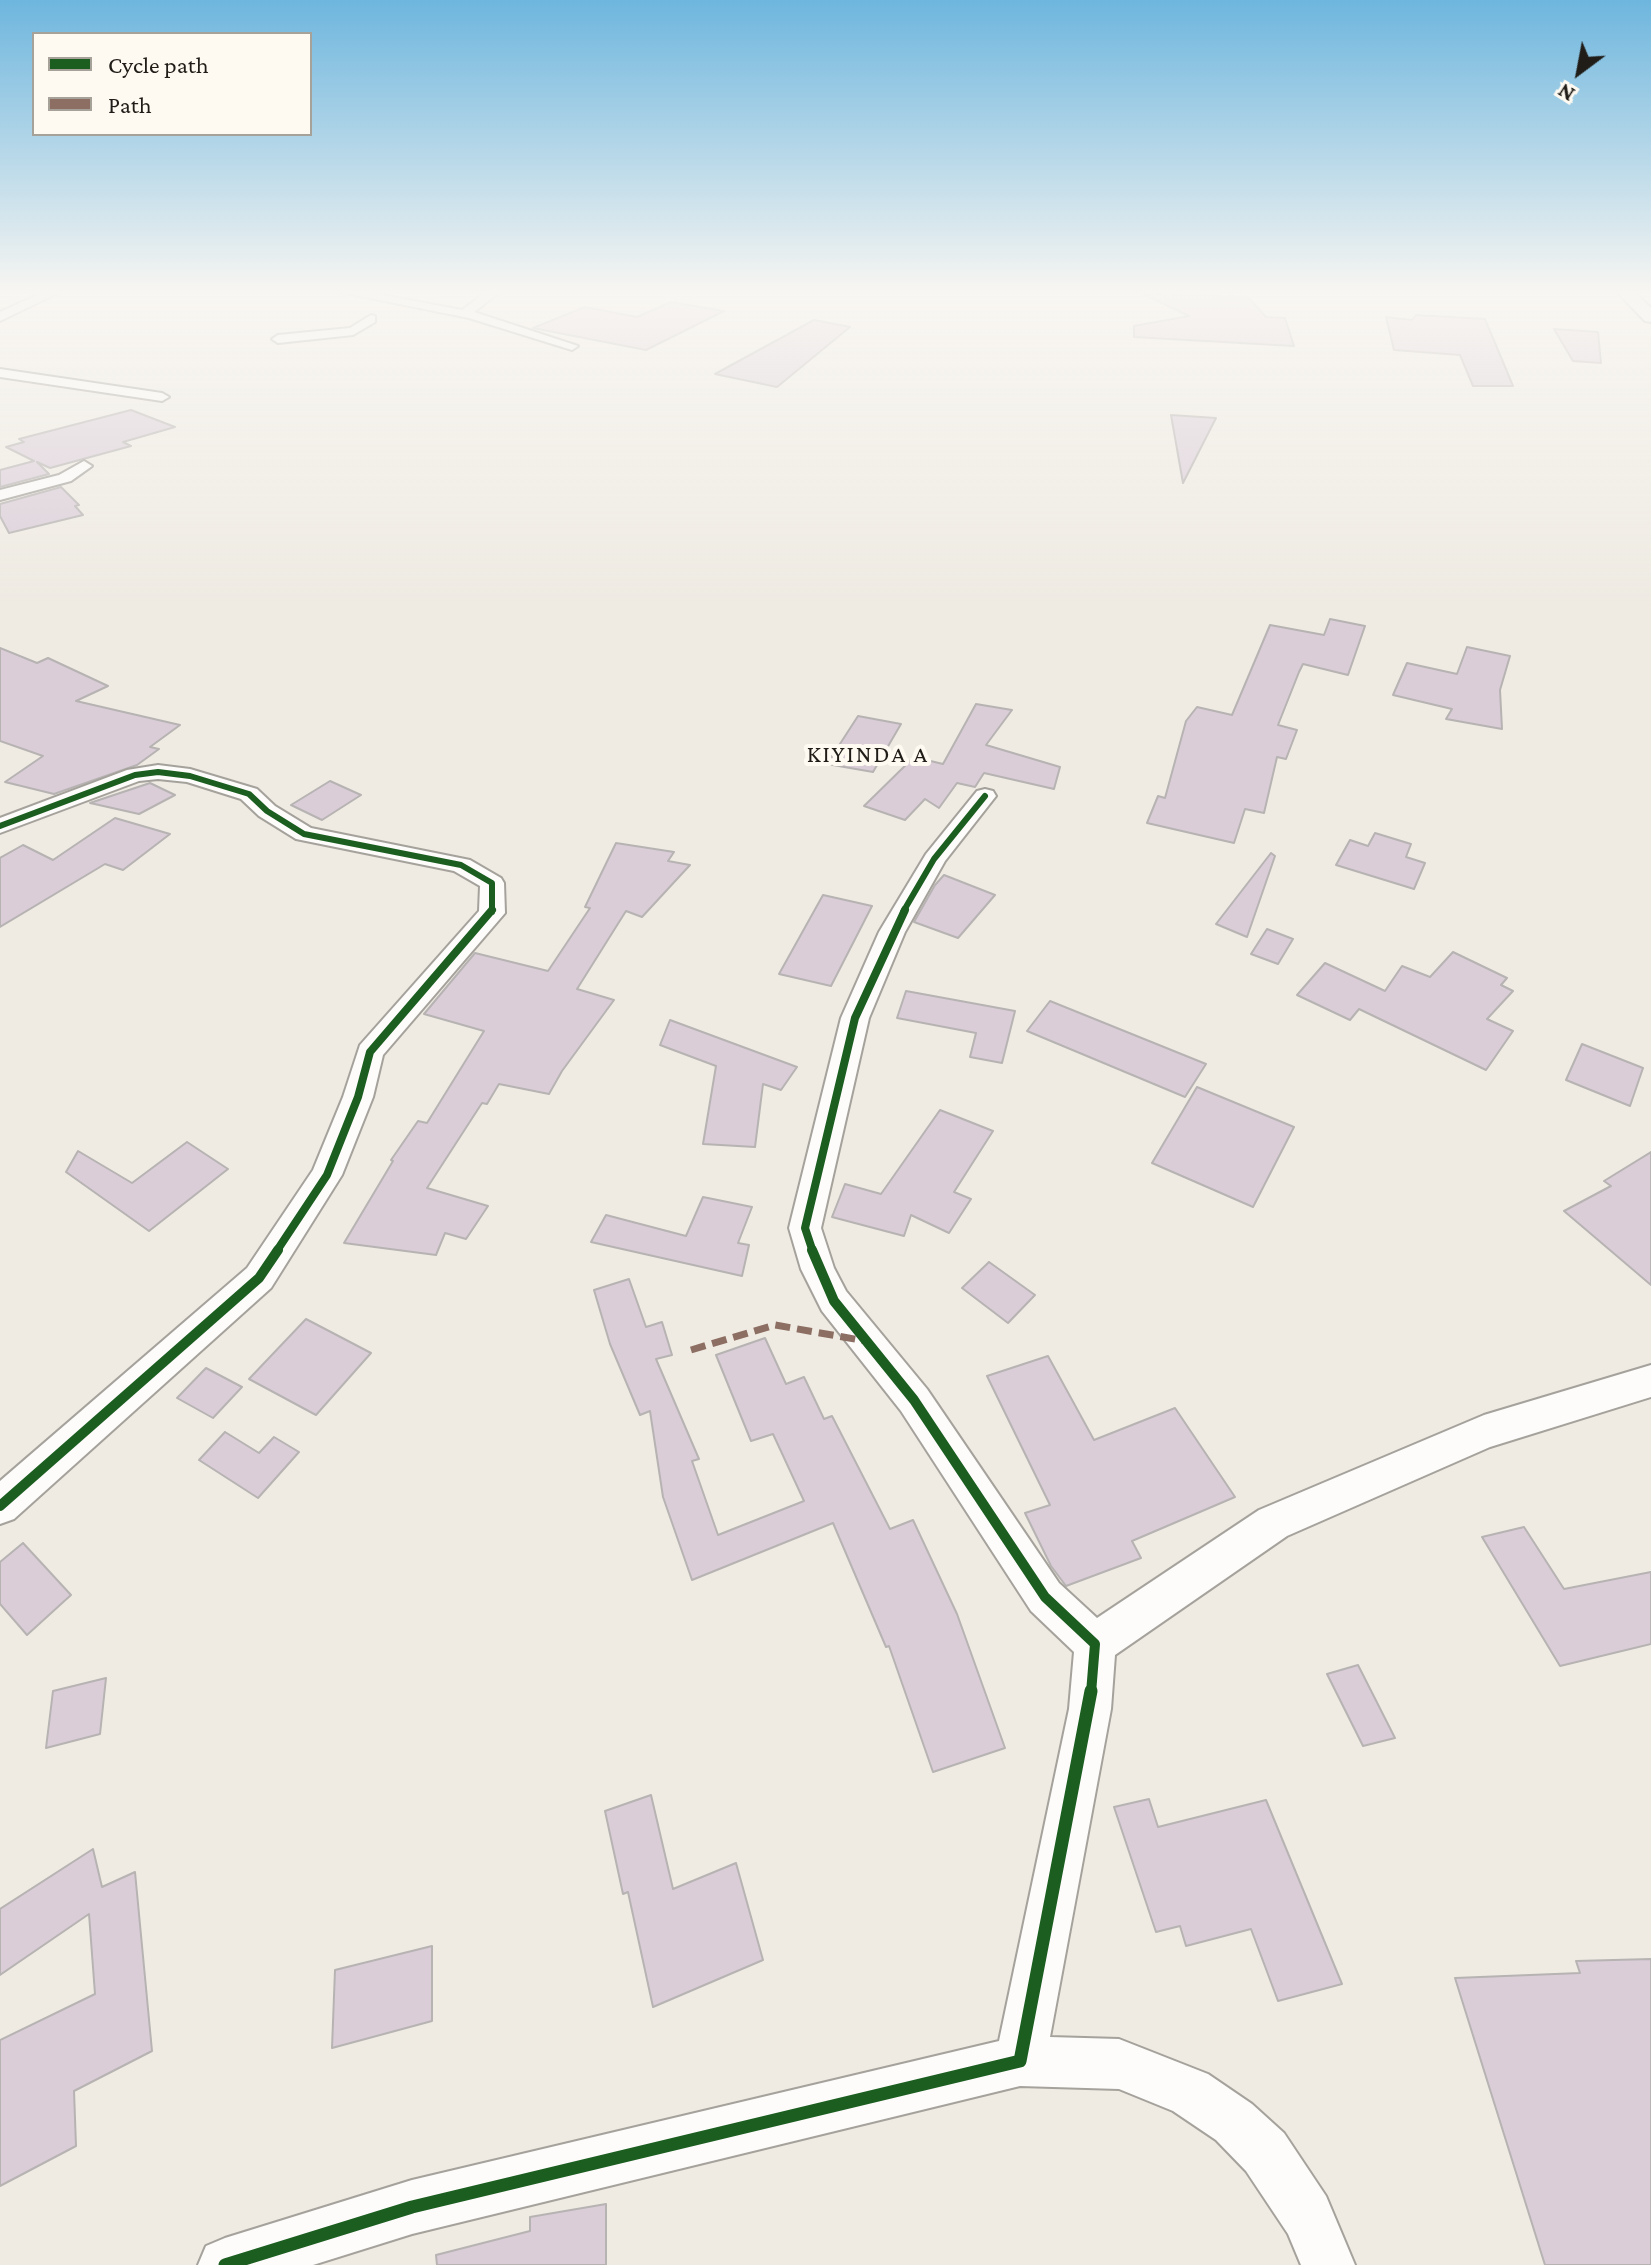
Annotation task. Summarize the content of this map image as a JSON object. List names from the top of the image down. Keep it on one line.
{"districts":["KIYINDA A"],"legend":["Cycle path","Path"],"north":"bottom left"}
